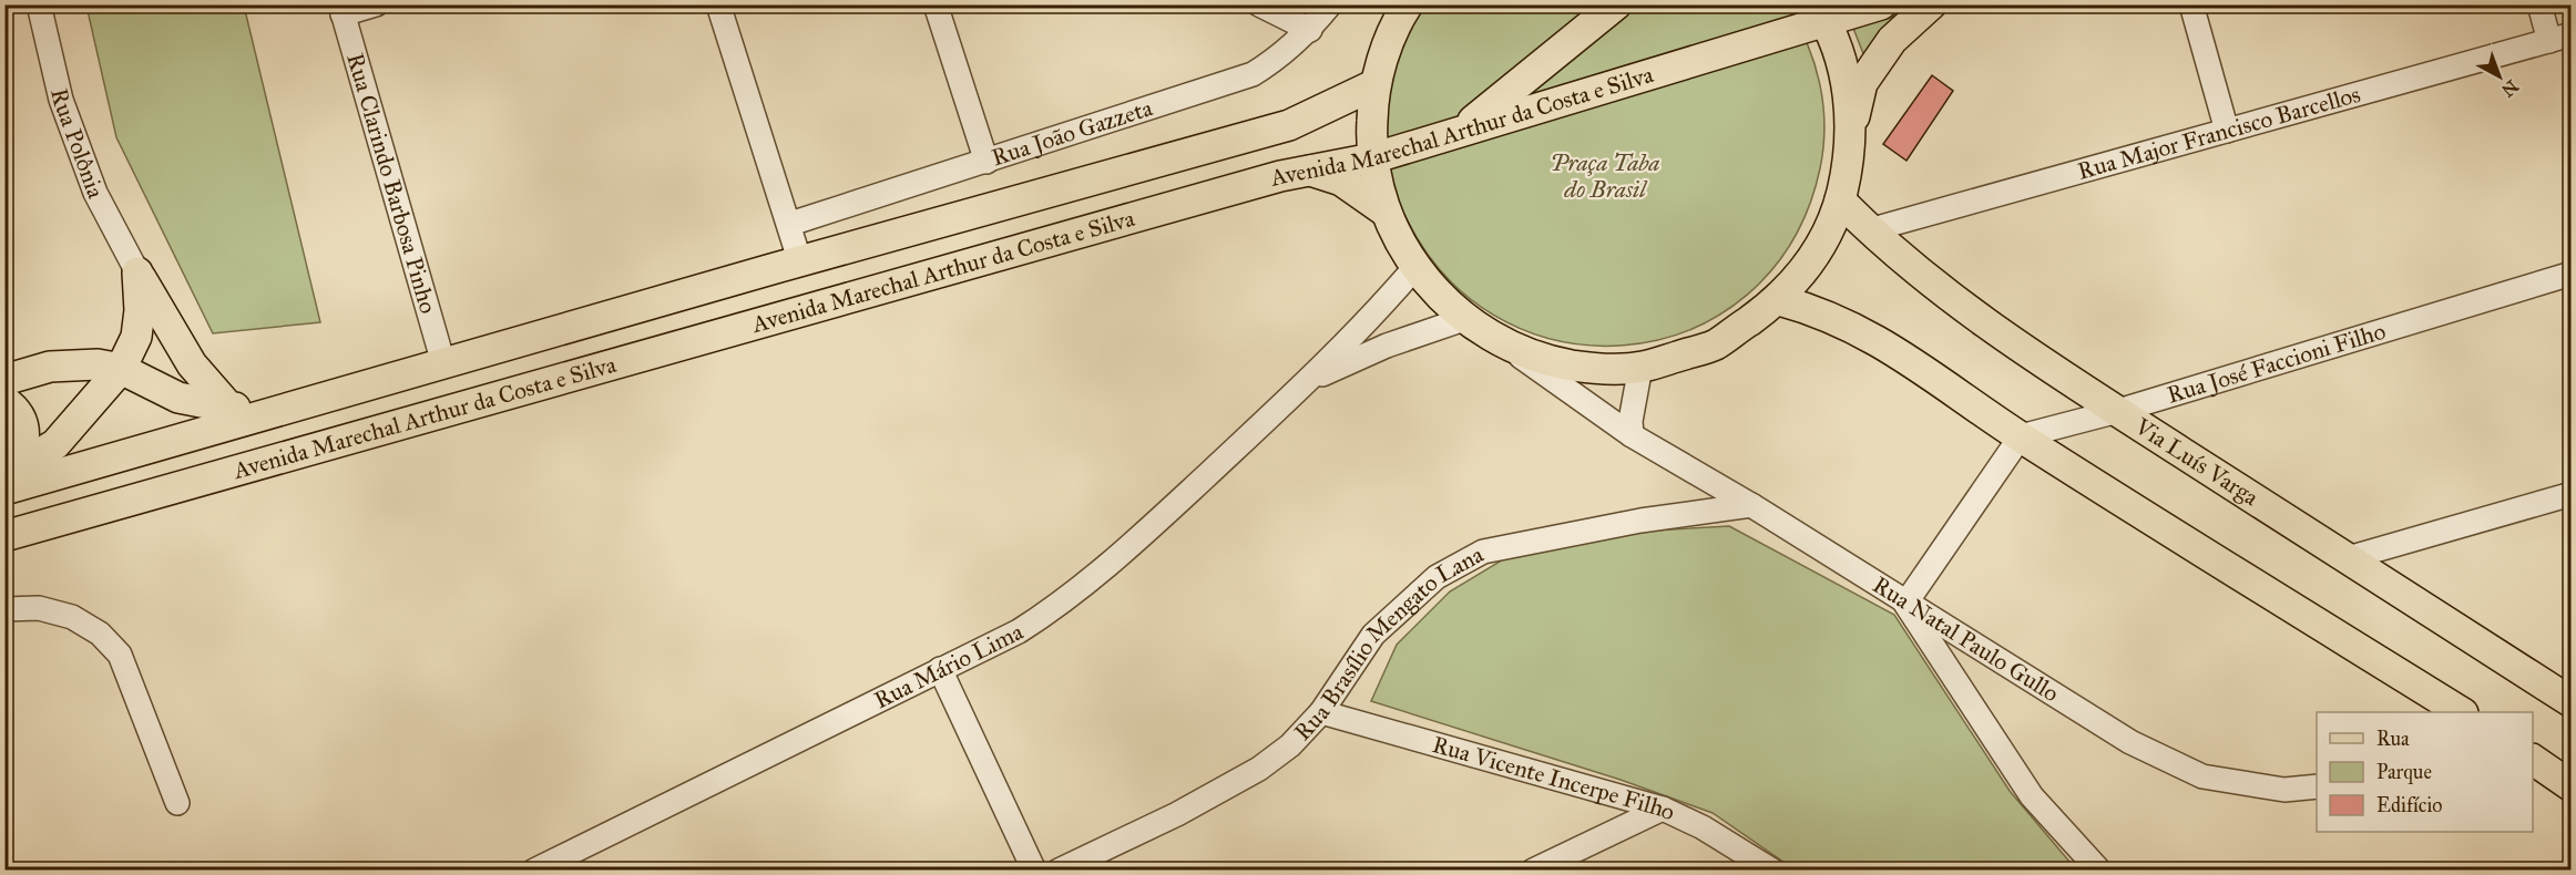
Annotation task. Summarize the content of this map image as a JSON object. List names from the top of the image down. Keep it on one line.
{"streets":{"main road":["Avenida Marechal Arthur da Costa e Silva","Via Luís Varga"],"street":["Rua Major Francisco Barcellos","Rua João Gazzeta","Rua Polônia","Rua Clarindo Barbosa Pinho","Rua José Faccioni Filho","Rua Natal Paulo Gullo","Rua Brasílio Mengato Lana","Rua Mário Lima","Rua Vicente Incerpe Filho"]},"crossings":[["Avenida Marechal Arthur da Costa e Silva","Rua Clarindo Barbosa Pinho"],["Rua Major Francisco Barcellos","Via Luís Varga"],["Rua José Faccioni Filho","Via Luís Varga"],["Rua Natal Paulo Gullo","Rua Brasílio Mengato Lana"],["Rua Brasílio Mengato Lana","Rua Vicente Incerpe Filho"]],"parks":["Praça Taba do Brasil"],"legend":["Rua","Parque","Edifício"],"north":"bottom right"}
